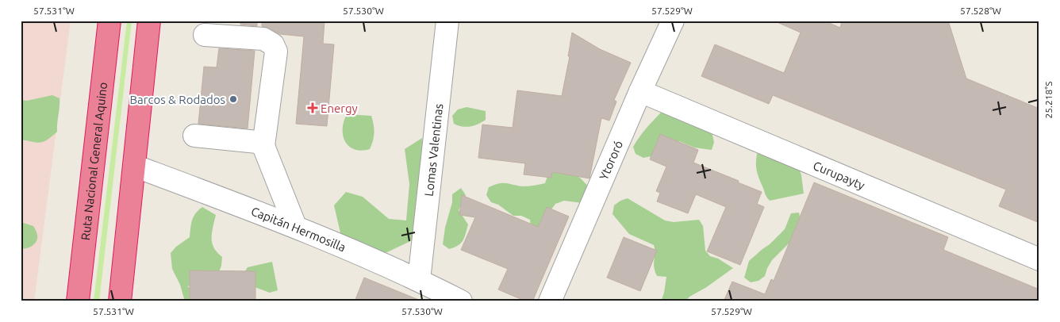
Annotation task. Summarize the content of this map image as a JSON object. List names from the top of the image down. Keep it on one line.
{"streets":{"highway":["Ruta Nacional General Aquino"],"street":["Lomas Valentinas","Ytororó","Curupayty","Capitán Hermosilla"]},"crossings":[["Lomas Valentinas","Capitán Hermosilla"],["Ytororó","Curupayty"]],"places":{"other":["Barcos & Rodados"],"health":["Energy"]},"coordinates":["57.531°W","57.530°W","57.529°W","57.528°W","25.218°S"]}
